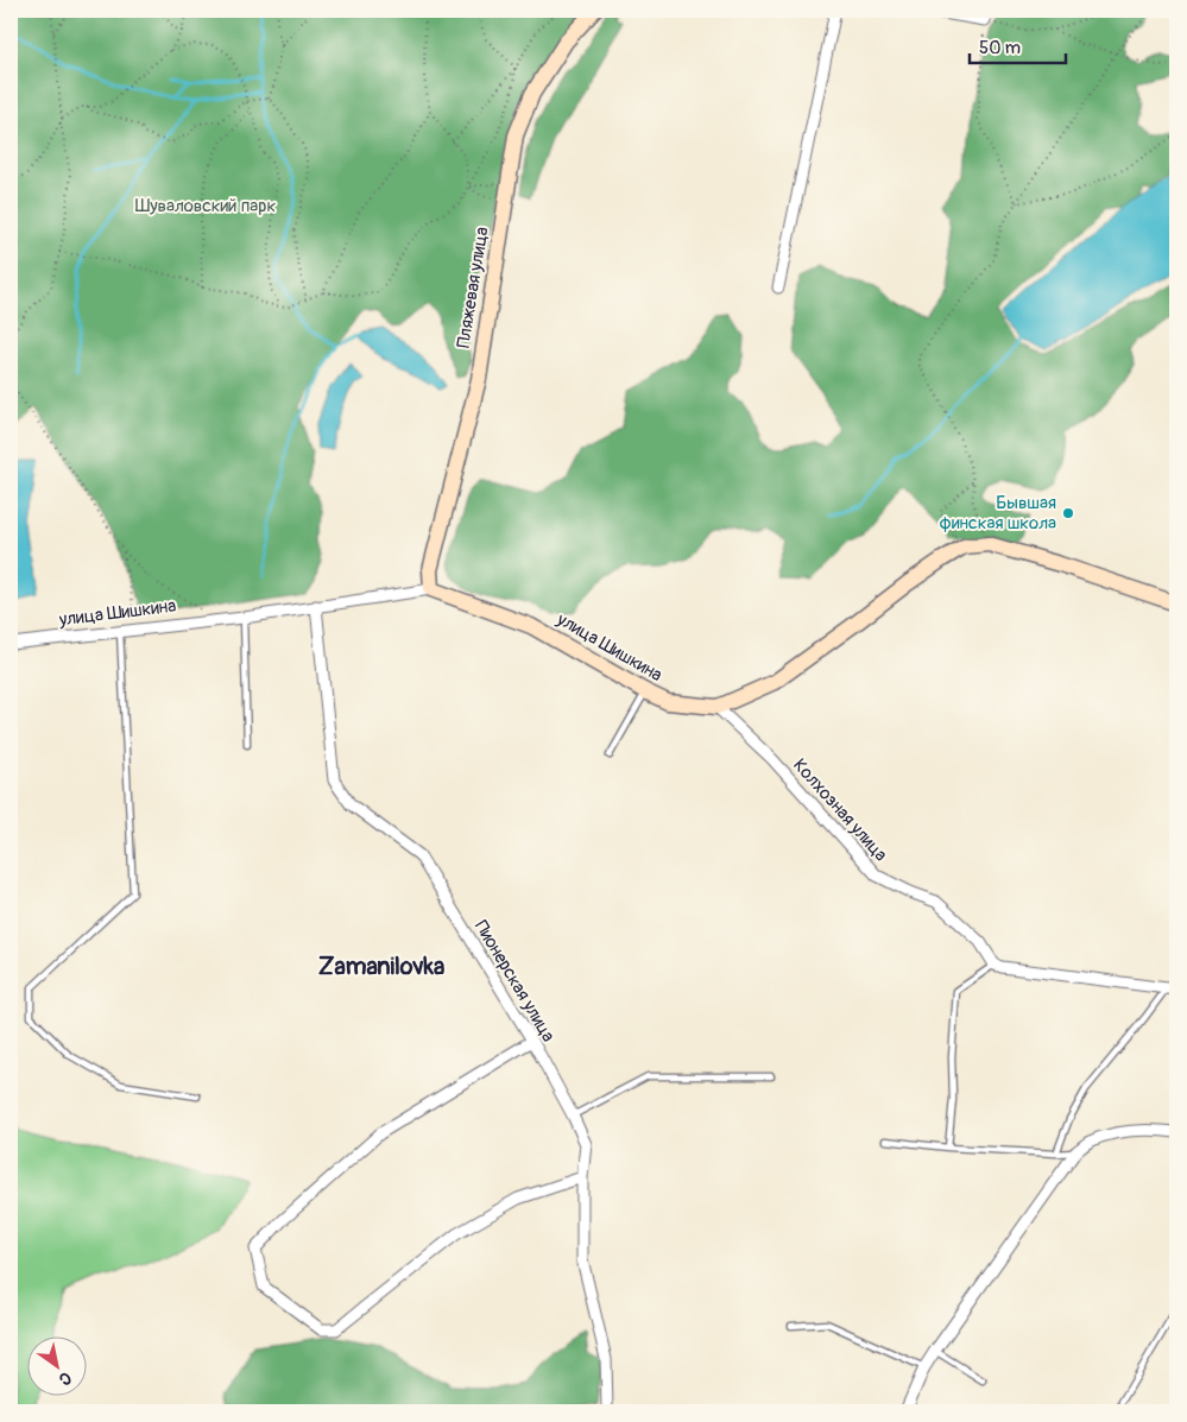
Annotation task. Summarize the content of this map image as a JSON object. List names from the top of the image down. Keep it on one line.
{"streets":{"street":["Пляжевая улица","улица Шишкина","Колхозная улица","Пионерская улица"]},"crossings":[["Пляжевая улица","улица Шишкина"],["улица Шишкина","Колхозная улица"],["улица Шишкина","Пионерская улица"]],"districts":["Zamanilovka"],"parks":["Шуваловский парк"],"places":["Бывшая финская школа"],"scale_bar":"50 m","north":"bottom right"}
